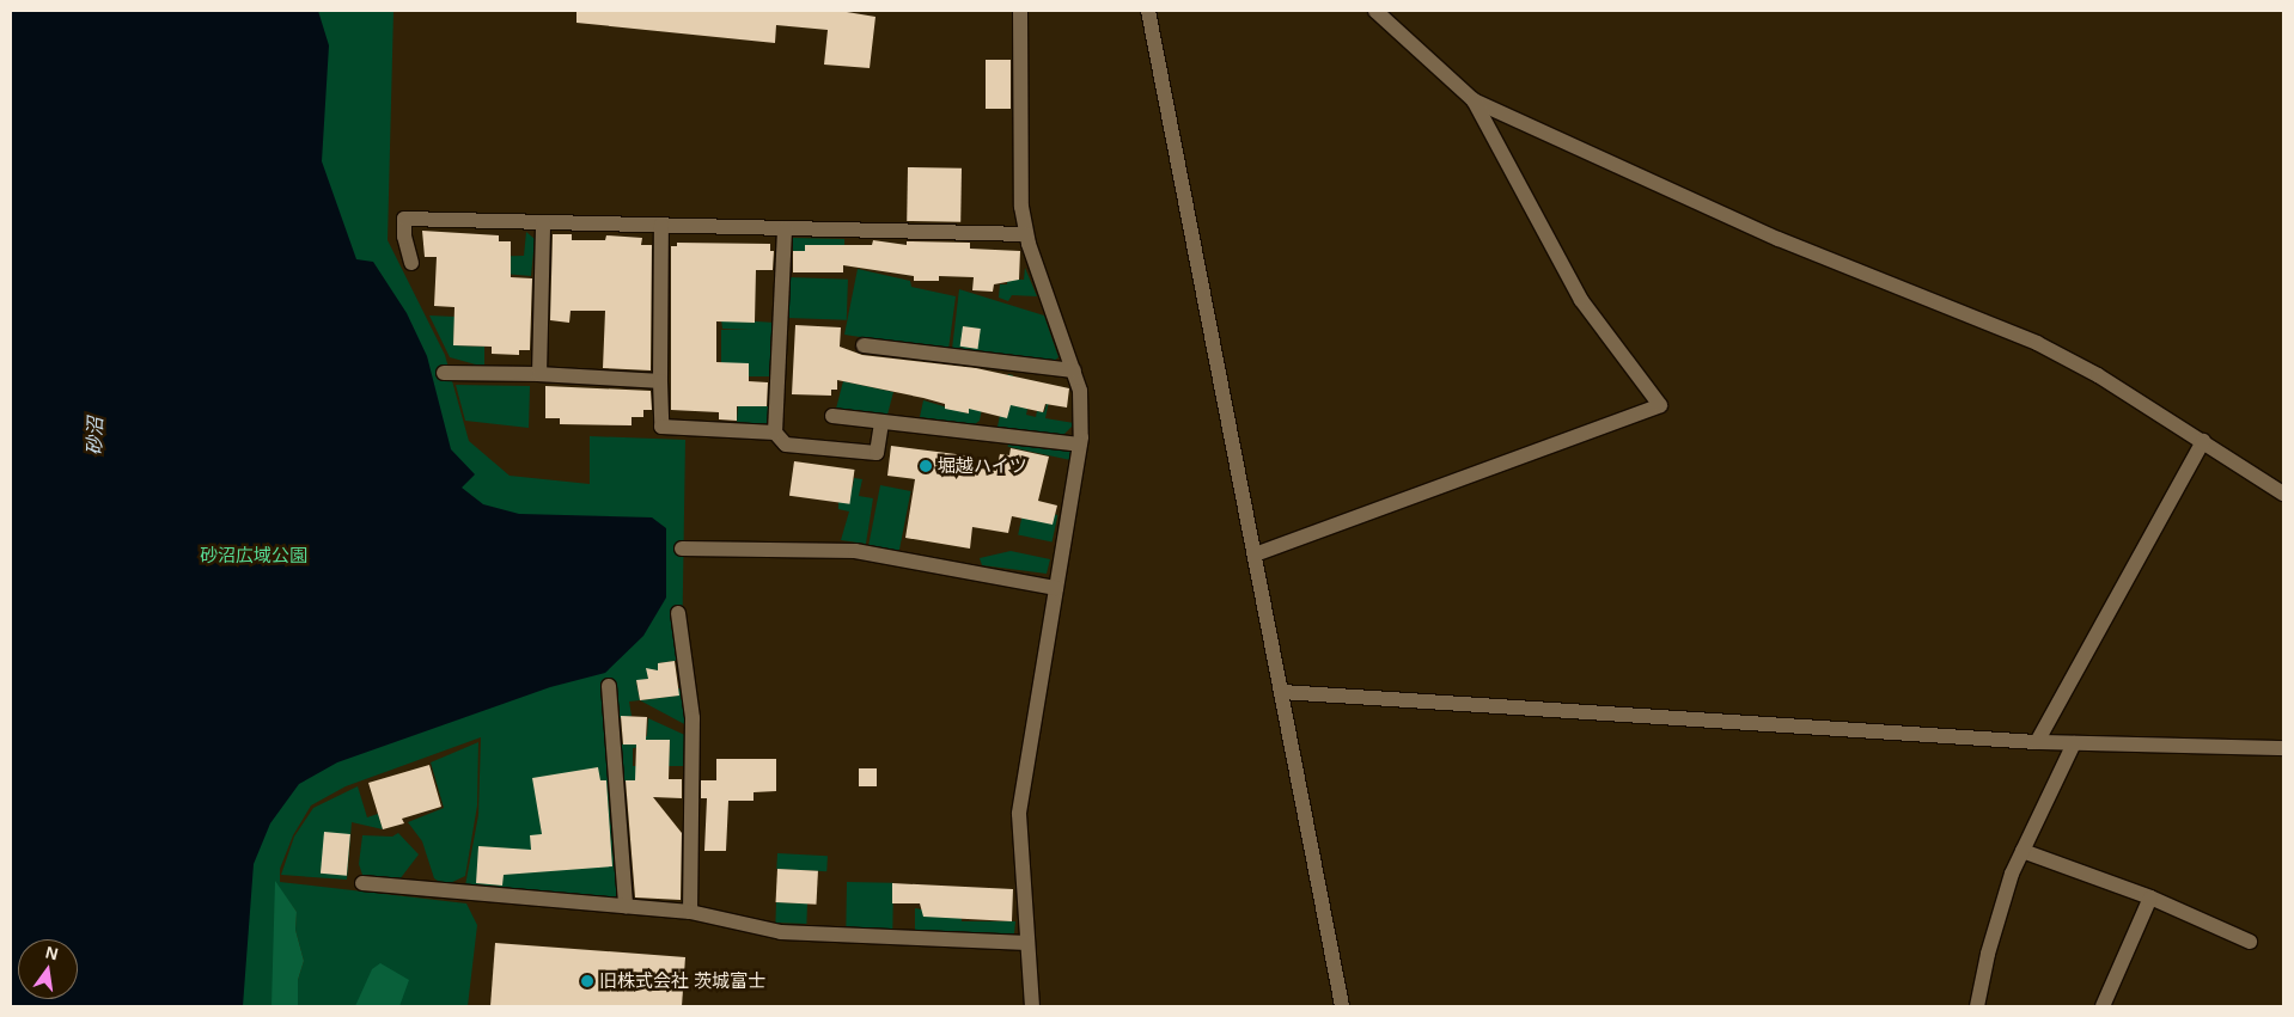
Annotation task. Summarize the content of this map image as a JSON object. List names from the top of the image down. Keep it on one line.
{"water":["砂沼"],"parks":["砂沼広域公園"],"places":["堀越ハイツ","旧株式会社 茨城富士"],"north":"top"}
